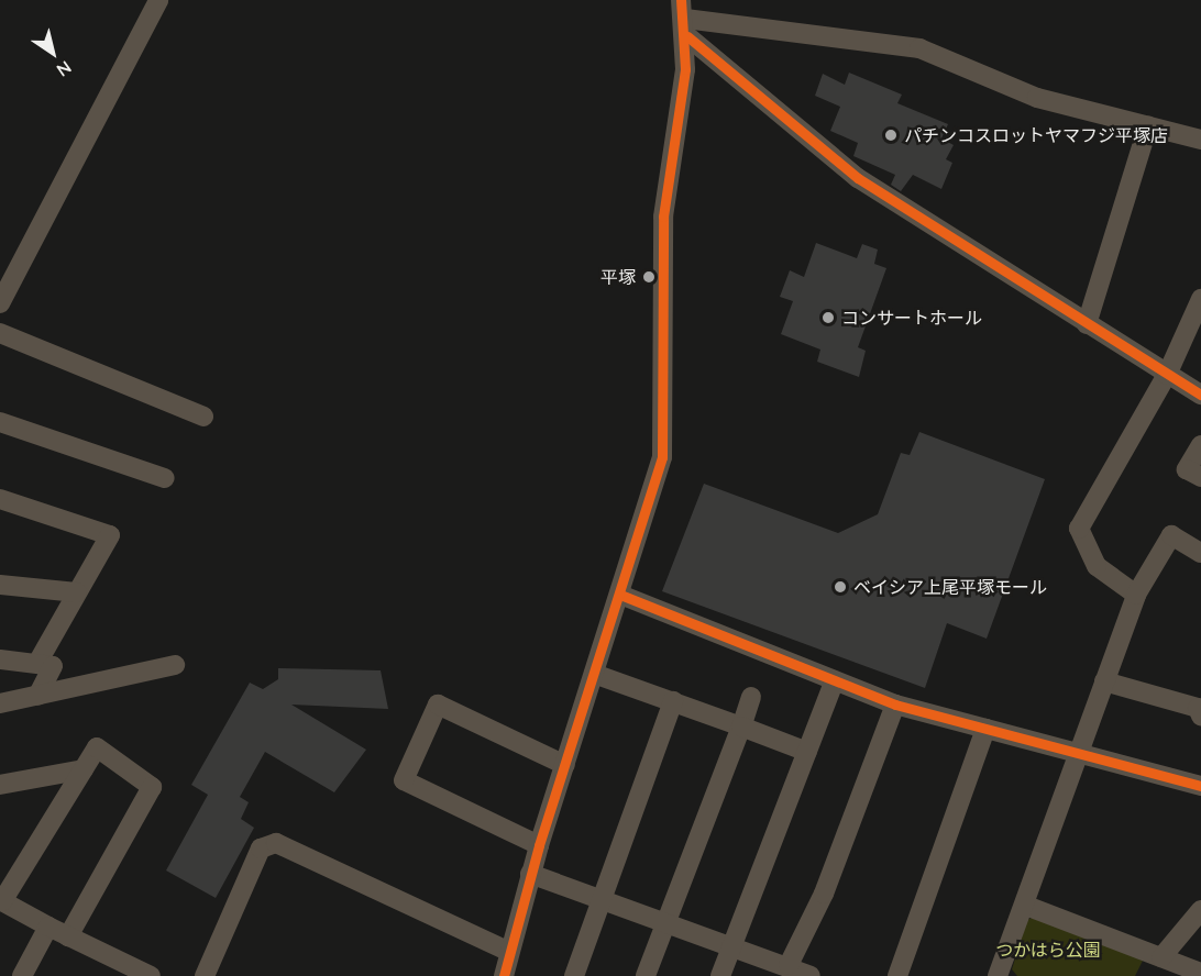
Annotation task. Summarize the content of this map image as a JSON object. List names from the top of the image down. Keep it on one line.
{"parks":["つかはら公園"],"places":["パチンコスロットヤマフジ平塚店","平塚","コンサートホール","ベイシア上尾平塚モール"],"north":"bottom right"}
